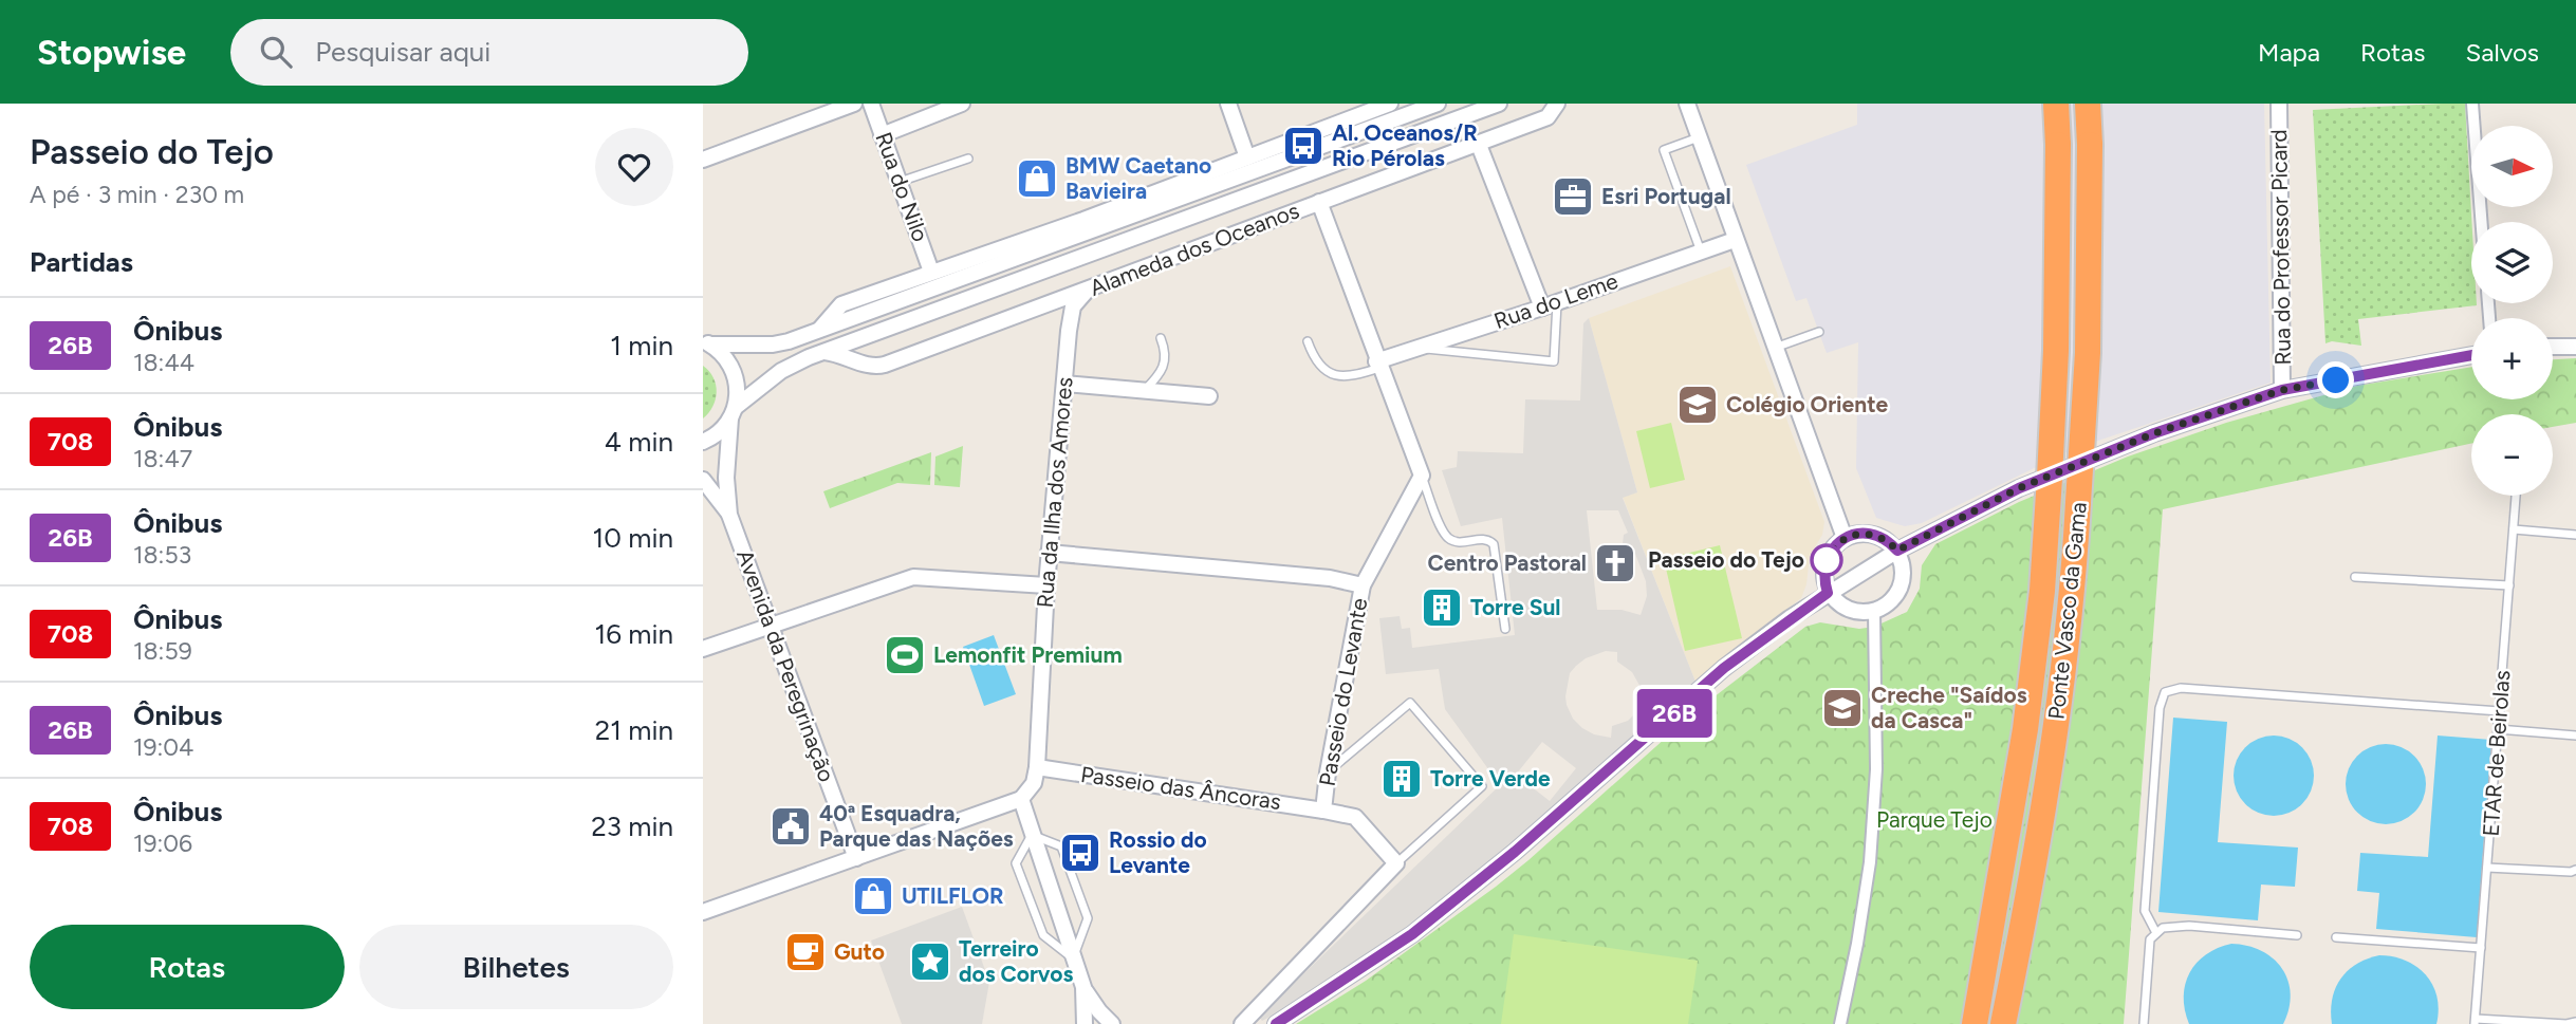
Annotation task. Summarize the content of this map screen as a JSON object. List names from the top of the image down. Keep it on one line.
{"streets":{"highway":["Ponte Vasco da Gama"],"street":["Rua do Nilo","Rua do Professor Picard","Alameda dos Oceanos","Rua do Leme","Rua da Ilha dos Amores","Avenida da Peregrinação","Passeio do Levante","Passeio das Âncoras"],"lane":["ETAR de Beirolas"]},"crossings":[["Alameda dos Oceanos","Rua da Ilha dos Amores"],["Alameda dos Oceanos","Avenida da Peregrinação"],["Rua da Ilha dos Amores","Passeio das Âncoras"],["Passeio do Levante","Passeio das Âncoras"]],"parks":["Parque Tejo"],"places":{"bus stop":["Al. Oceanos/R Rio Pérolas","Rossio do Levante"],"shop":["BMW Caetano Bavieira","UTILFLOR"],"office":["Esri Portugal"],"school or university":["Colégio Oriente","Creche \"Saídos da Casca\""],"other":["Passeio do Tejo"],"church":["Centro Pastoral"],"building":["Torre Sul","Torre Verde"],"sports":["Lemonfit Premium"],"public building":["40ª Esquadra, Parque das Nações"],"cafe":["Guto"],"place":["Terreiro dos Corvos"]},"lines":["bus line 26B"],"north":"right","page":{"header":"Stopwise","search":"Pesquisar aqui","nav":["Mapa","Rotas","Salvos"],"heading":[["Passeio do Tejo","A pé · 3 min · 230 m"],"Partidas"],"on_map":"26B","map_buttons":["+","−"],"list":[{"mark":"26B","name":"Ônibus","note":"18:44","value":"1 min"},{"mark":"708","name":"Ônibus","note":"18:47","value":"4 min"},{"mark":"26B","name":"Ônibus","note":"18:53","value":"10 min"},{"mark":"708","name":"Ônibus","note":"18:59","value":"16 min"},{"mark":"26B","name":"Ônibus","note":"19:04","value":"21 min"},{"mark":"708","name":"Ônibus","note":"19:06","value":"23 min"}],"buttons":["Rotas","Bilhetes"]}}
